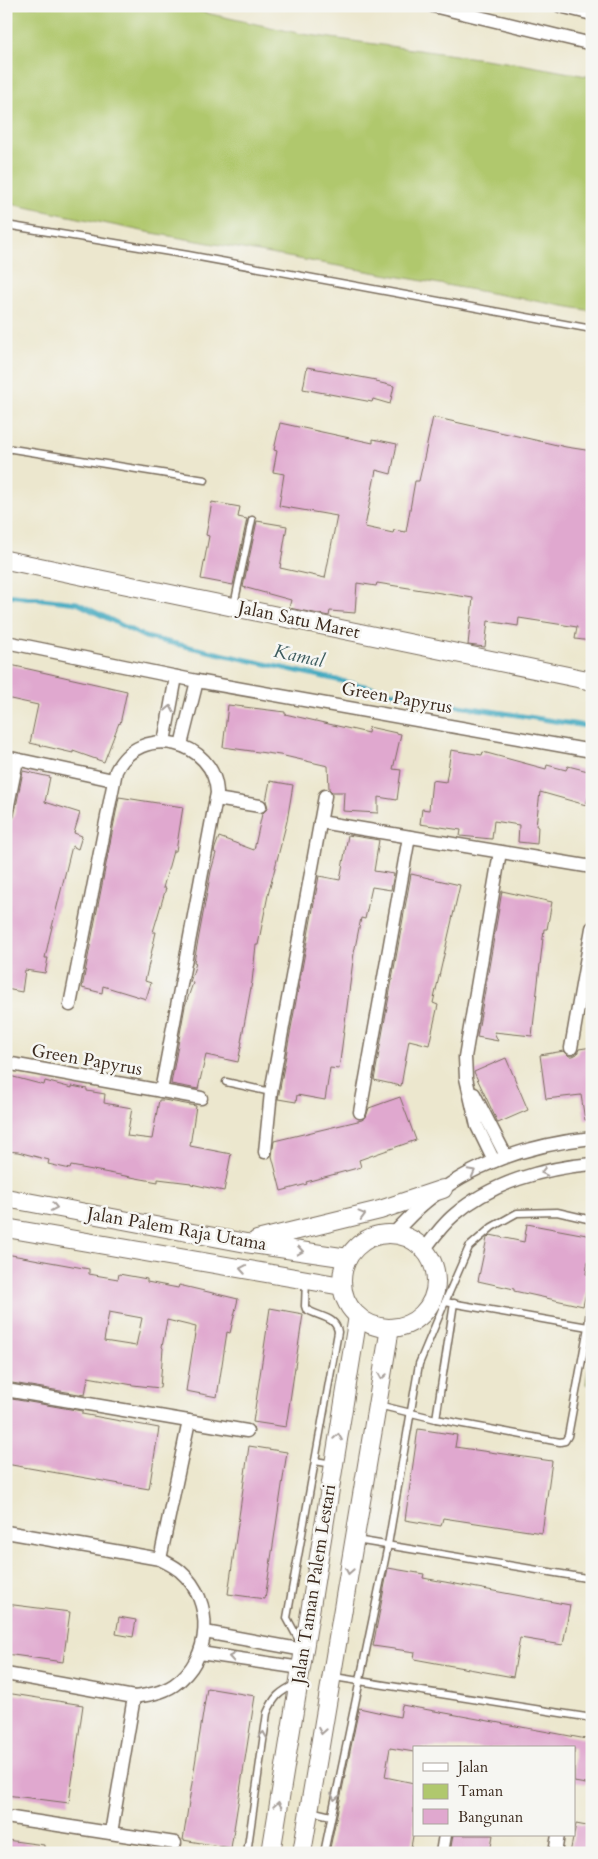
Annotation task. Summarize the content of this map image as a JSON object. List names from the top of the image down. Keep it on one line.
{"streets":{"street":["Jalan Satu Maret","Green Papyrus","Jalan Palem Raja Utama","Jalan Taman Palem Lestari"]},"crossings":[["Jalan Palem Raja Utama","Jalan Taman Palem Lestari"]],"water":["Kamal"],"legend":["Jalan","Taman","Bangunan"]}
